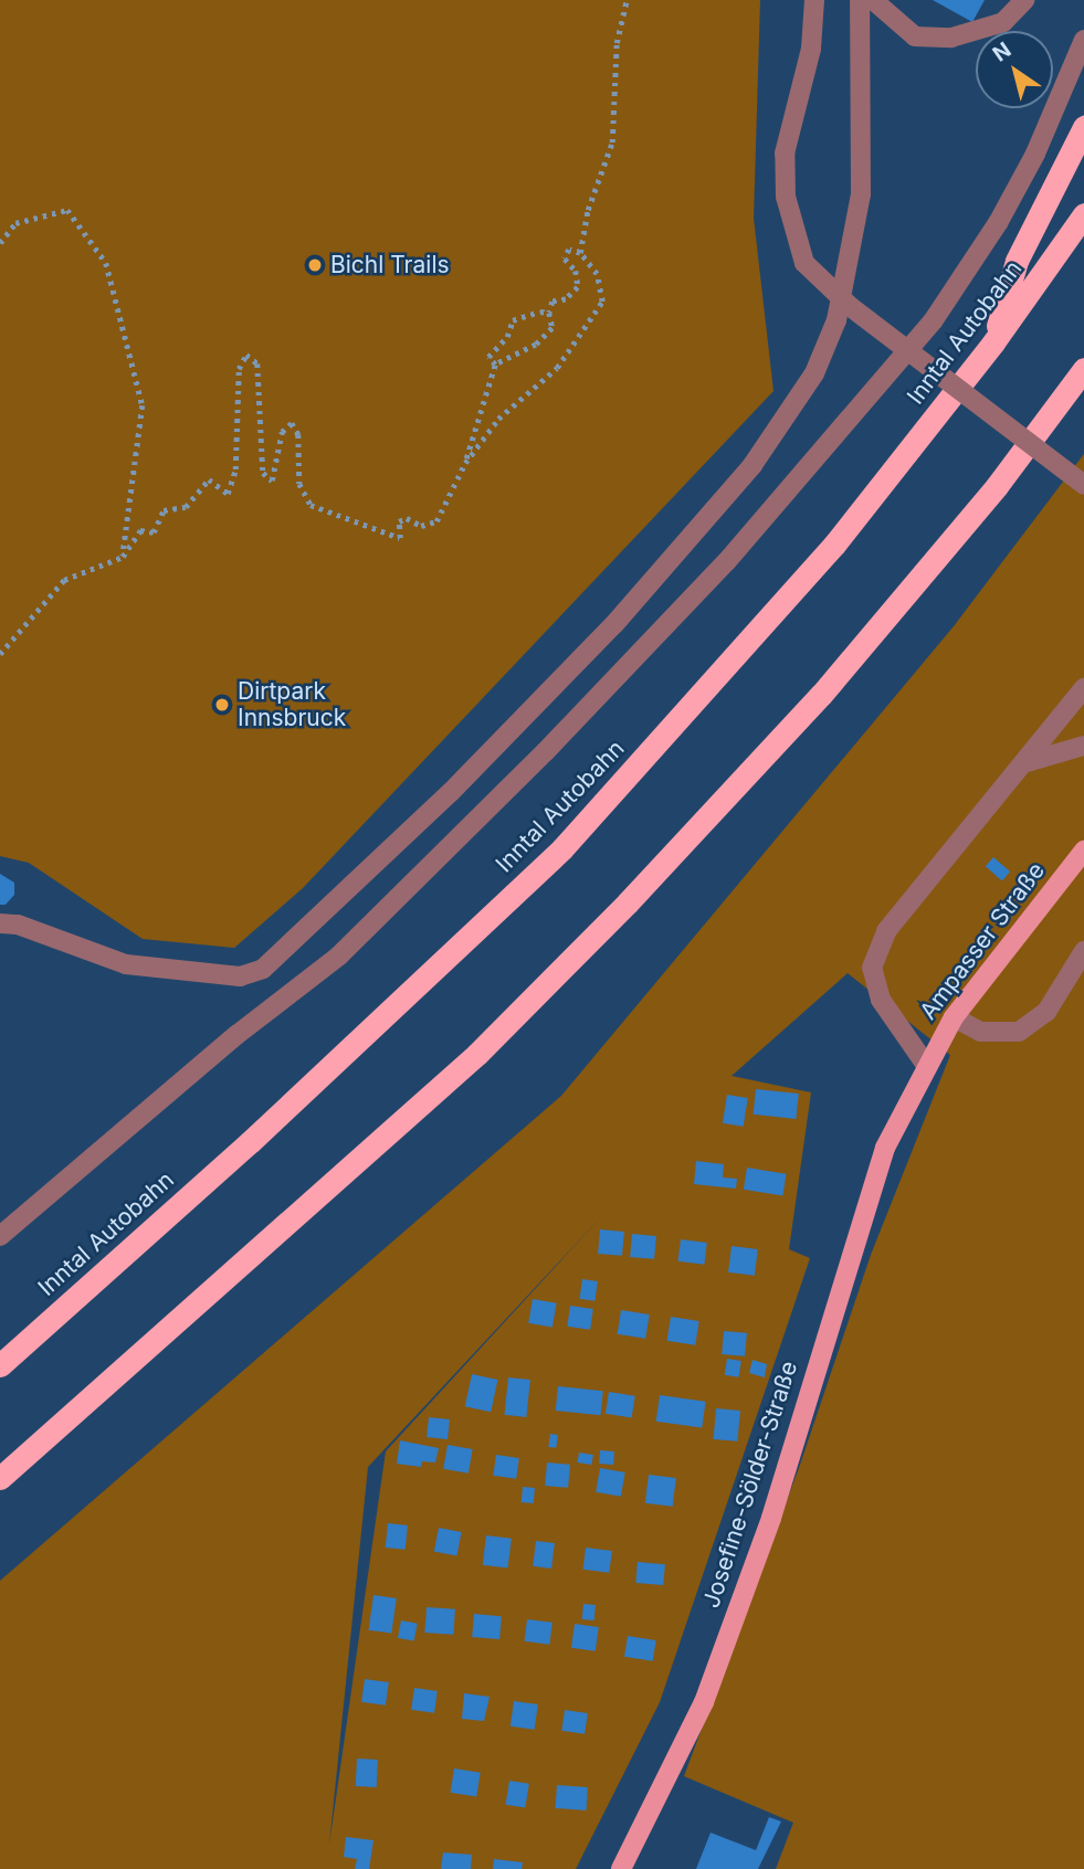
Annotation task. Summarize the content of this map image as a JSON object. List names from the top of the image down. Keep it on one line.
{"streets":{"highway":["Inntal Autobahn"],"main road":["Ampasser Straße","Josefine-Sölder-Straße"]},"crossings":[["Ampasser Straße","Josefine-Sölder-Straße"]],"places":["Bichl Trails","Dirtpark Innsbruck"],"north":"top left"}
